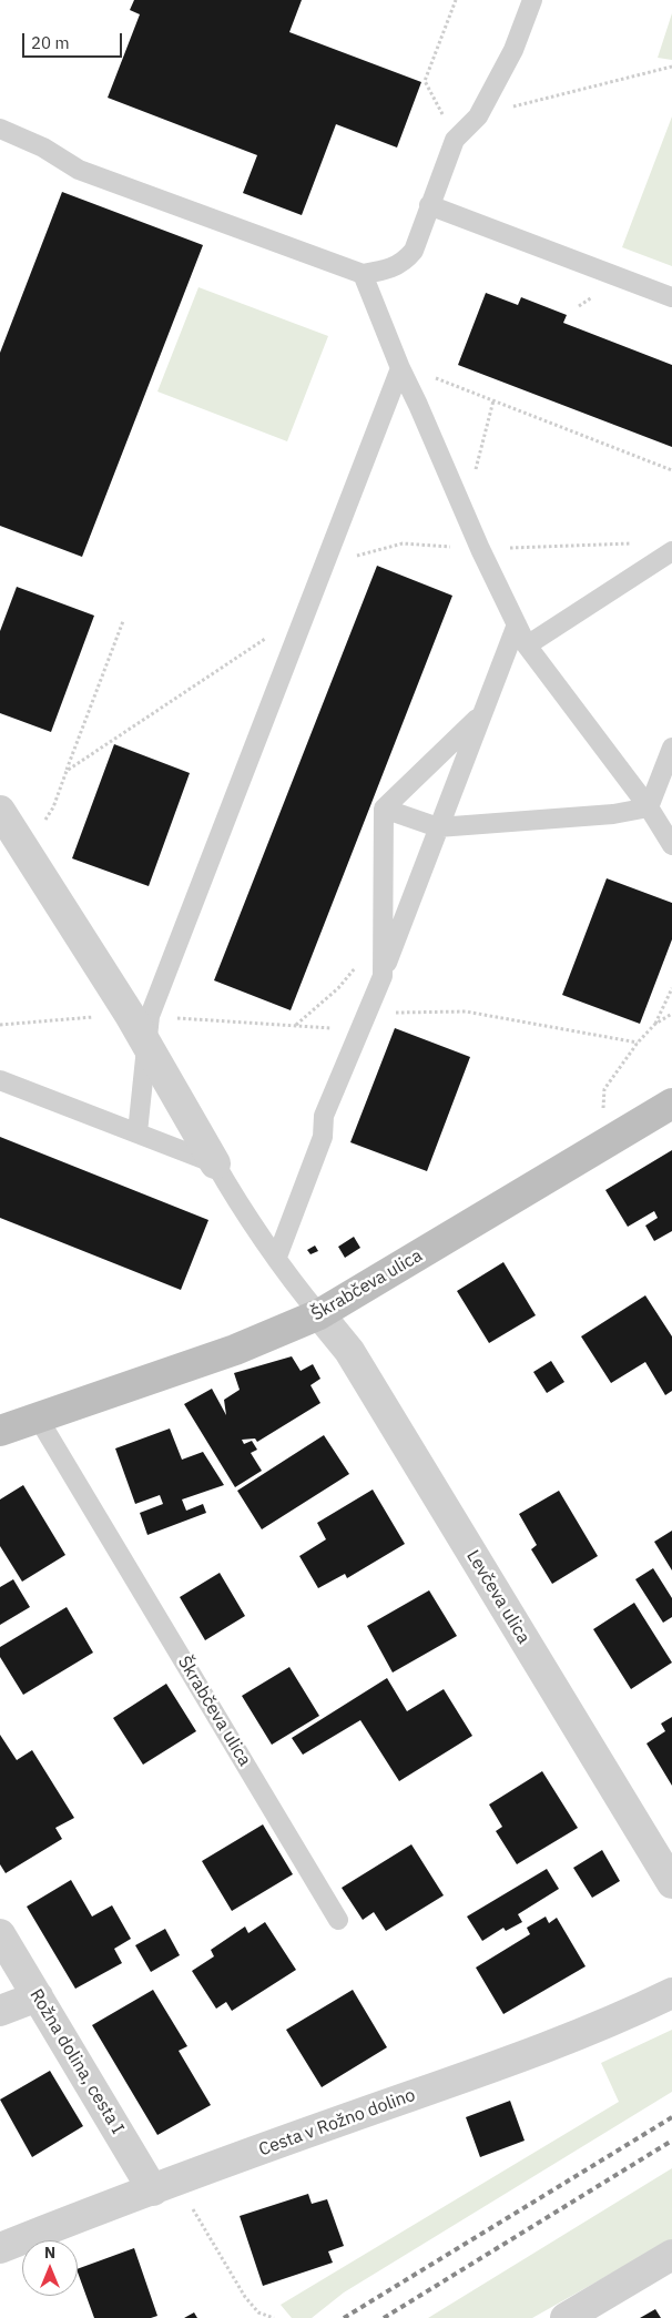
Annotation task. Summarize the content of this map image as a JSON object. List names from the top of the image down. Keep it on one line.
{"streets":{"street":["Škrabčeva ulica","Levčeva ulica","Rožna dolina, cesta I","Cesta v Rožno dolino"]},"crossings":[["Škrabčeva ulica","Levčeva ulica"],["Rožna dolina, cesta I","Cesta v Rožno dolino"]],"scale_bar":"20 m","north":"top"}
